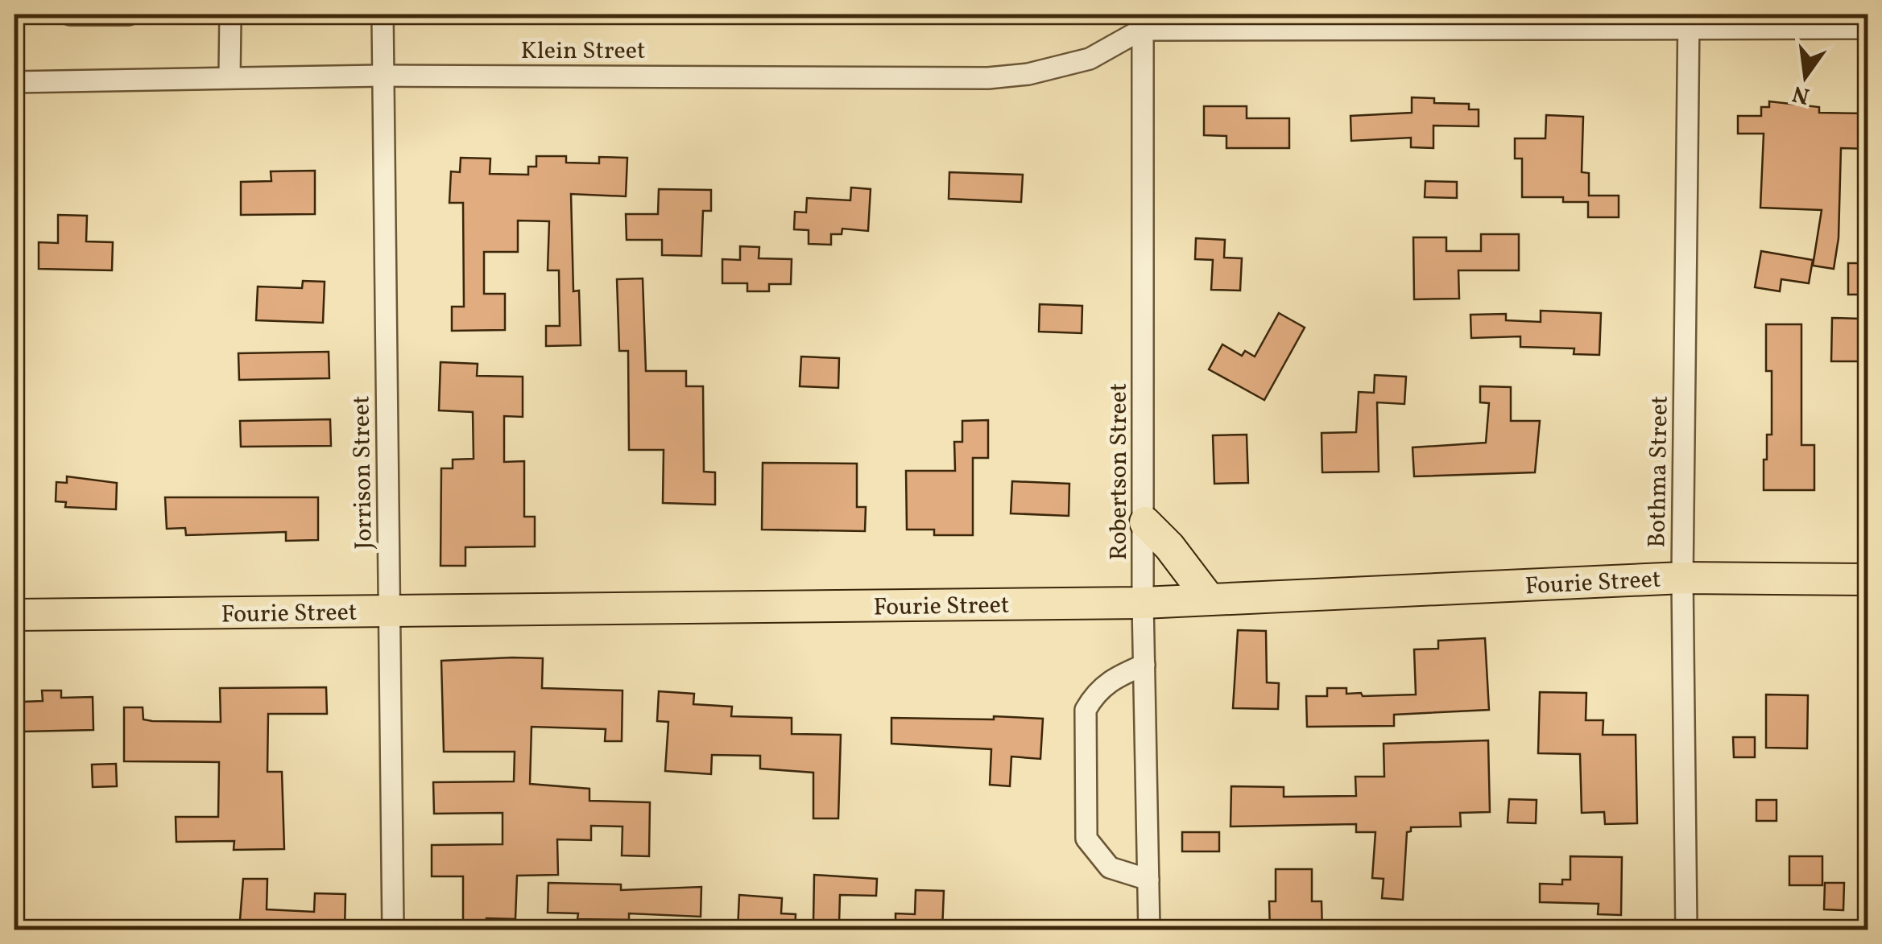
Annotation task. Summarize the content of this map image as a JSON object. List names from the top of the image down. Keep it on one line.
{"streets":{"highway":["Fourie Street"],"street":["Klein Street","Robertson Street","Bothma Street","Jorrison Street"]},"crossings":[["Klein Street","Robertson Street"],["Klein Street","Jorrison Street"],["Robertson Street","Fourie Street"],["Bothma Street","Fourie Street"],["Jorrison Street","Fourie Street"]],"north":"bottom"}
